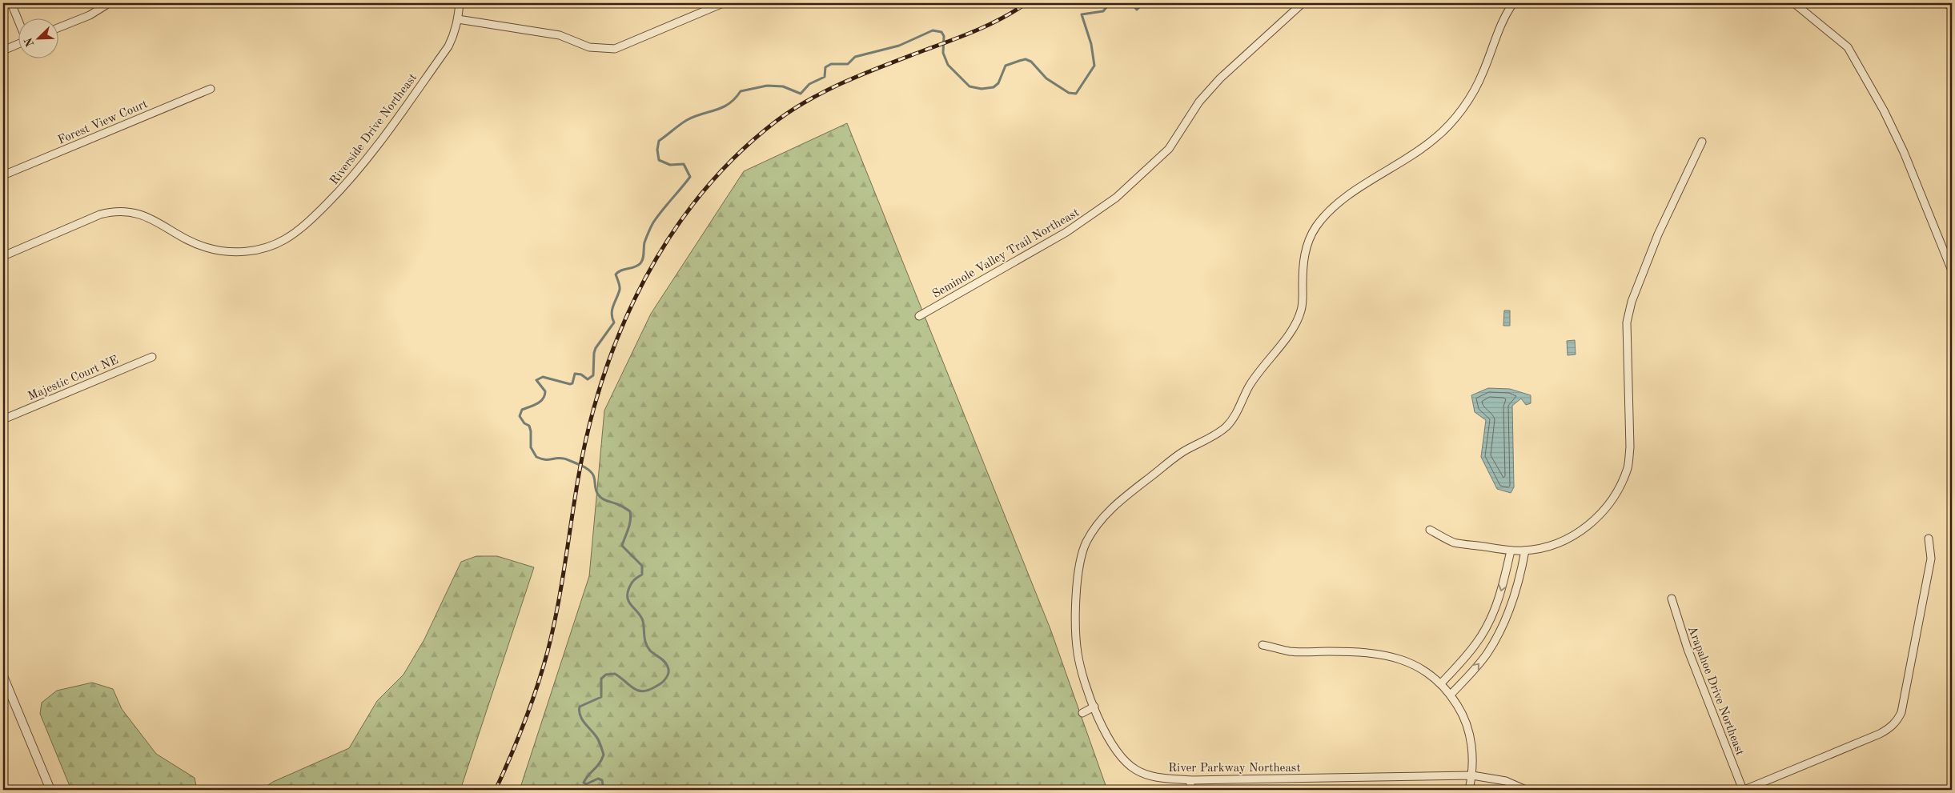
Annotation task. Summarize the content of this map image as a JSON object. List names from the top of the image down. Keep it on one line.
{"streets":{"street":["Forest View Court","Riverside Drive Northeast","Seminole Valley Trail Northeast","Majestic Court NE","Arapahoe Drive Northeast","River Parkway Northeast"]},"north":"bottom left"}
